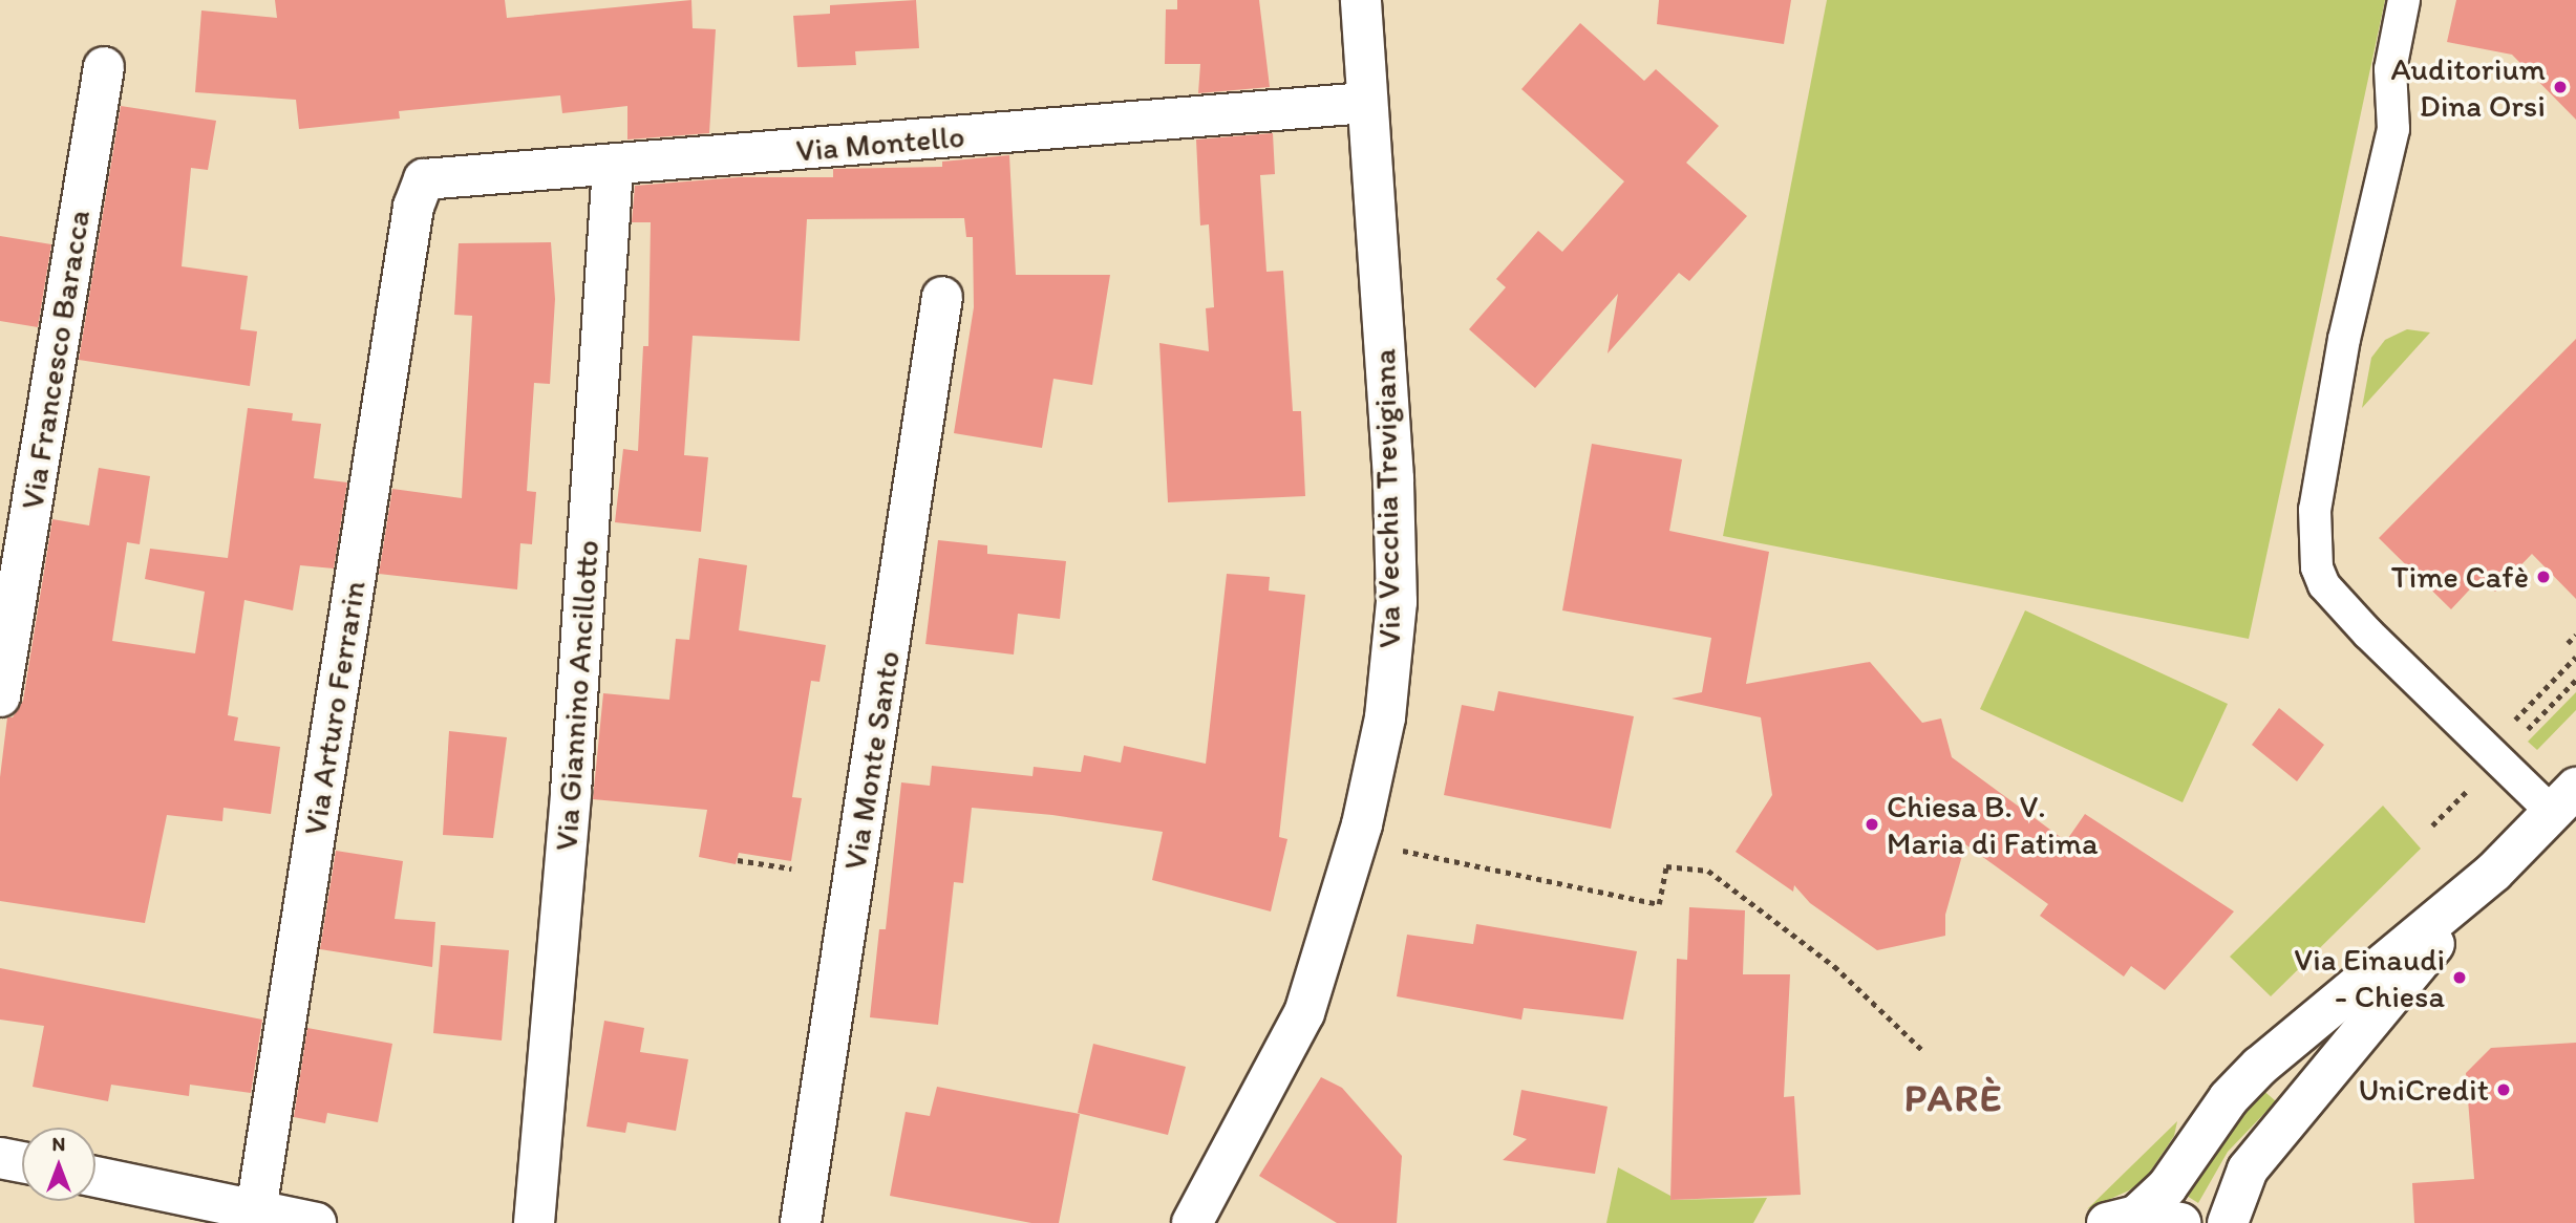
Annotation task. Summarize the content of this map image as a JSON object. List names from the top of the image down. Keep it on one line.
{"streets":{"street":["Via Montello","Via Francesco Baracca","Via Vecchia Trevigiana","Via Giannino Ancillotto","Via Arturo Ferrarin","Via Monte Santo"]},"crossings":[["Via Montello","Via Vecchia Trevigiana"],["Via Montello","Via Giannino Ancillotto"],["Via Montello","Via Arturo Ferrarin"]],"districts":["PARÈ"],"places":["Auditorium Dina Orsi","Time Cafè","Chiesa B. V. Maria di Fatima","Via Einaudi - Chiesa","UniCredit"],"north":"top"}
